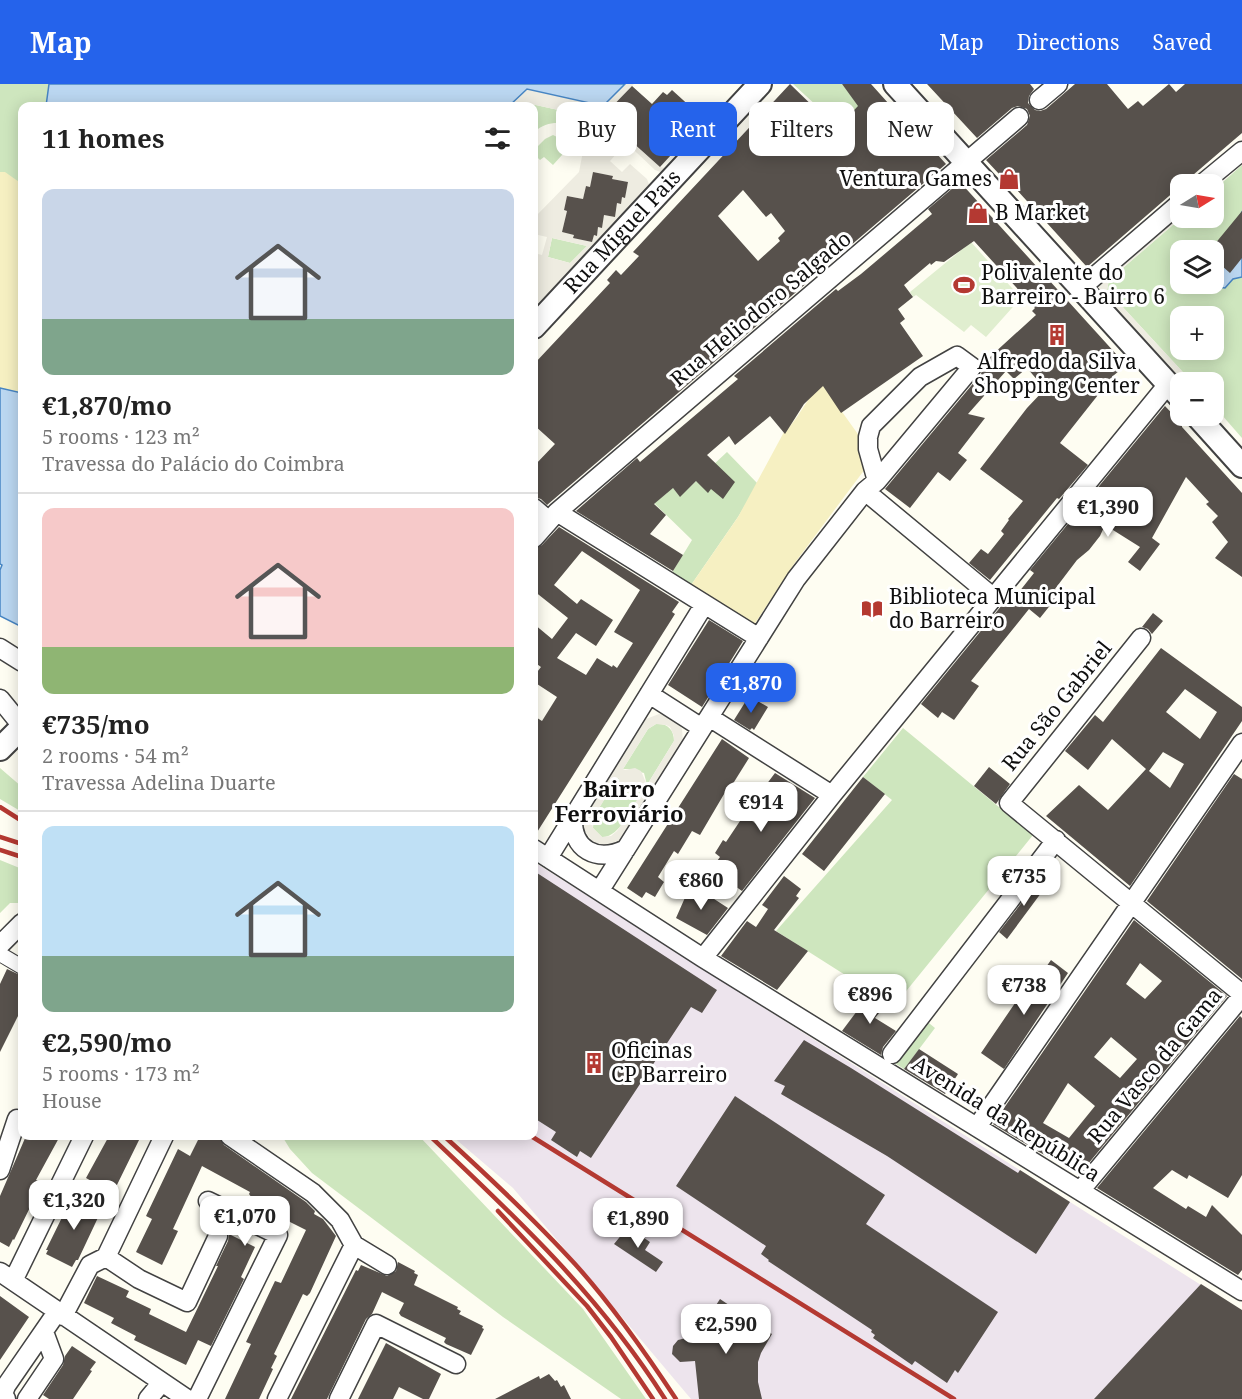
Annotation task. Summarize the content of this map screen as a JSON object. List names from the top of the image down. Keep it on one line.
{"streets":{"street":["Rua Miguel Pais","Rua Heliodoro Salgado","Rua São Gabriel","Rua Vasco da Gama","Avenida da República"]},"crossings":[["Rua Vasco da Gama","Avenida da República"]],"districts":["Bairro Ferroviário"],"places":{"shop":["Ventura Games","B Market"],"sports":["Polivalente do Barreiro - Bairro 6"],"building":["Alfredo da Silva Shopping Center","Oficinas CP Barreiro"],"library":["Biblioteca Municipal do Barreiro"]},"north":"right","page":{"header":"Map","nav":["Map","Directions","Saved"],"chip":["Buy","Rent","Filters","New"],"heading":"11 homes","map_buttons":["+","−"],"list":[{"name":"€1,870/mo","note":"5 rooms · 123 m² · Travessa do Palácio do Coimbra"},{"name":"€735/mo","note":"2 rooms · 54 m² · Travessa Adelina Duarte"},{"name":"€2,590/mo","note":"5 rooms · 173 m² · House"}],"price":["€1,390","€1,870","€914","€735","€860","€738","€896","€1,320","€1,070","€1,890","€2,590"]}}
